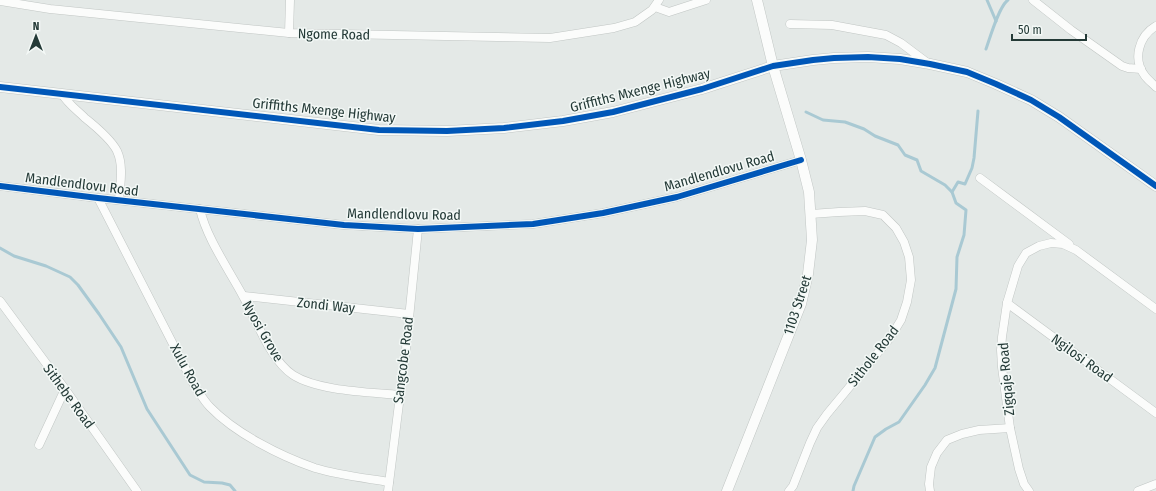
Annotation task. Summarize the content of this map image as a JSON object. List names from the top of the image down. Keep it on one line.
{"streets":{"street":["Ngome Road","Griffiths Mxenge Highway","Mandlendlovu Road","Zondi Way","1103 Street","Nyosi Grove","Sithole Road","Ngilosi Road","Sangcobe Road","Xulu Road","Zigqaje Road","Sithebe Road"]},"crossings":[["Griffiths Mxenge Highway","1103 Street"],["Mandlendlovu Road","1103 Street"],["Mandlendlovu Road","Nyosi Grove"],["Mandlendlovu Road","Sangcobe Road"],["Mandlendlovu Road","Xulu Road"],["Zondi Way","Nyosi Grove"],["Zondi Way","Sangcobe Road"],["1103 Street","Sithole Road"],["Nyosi Grove","Sangcobe Road"],["Ngilosi Road","Zigqaje Road"],["Sangcobe Road","Xulu Road"]],"scale_bar":"50 m","north":"top"}
